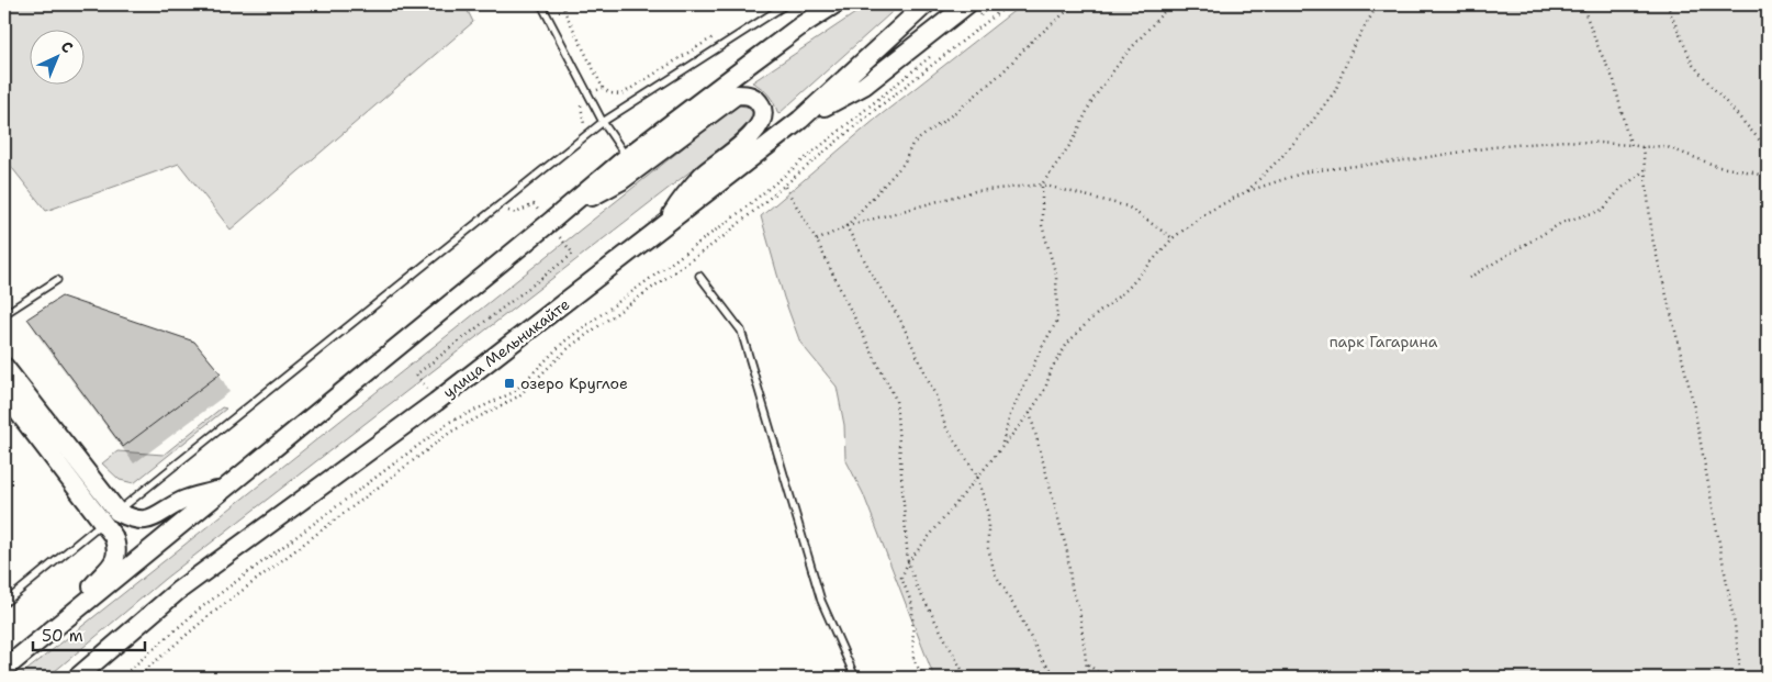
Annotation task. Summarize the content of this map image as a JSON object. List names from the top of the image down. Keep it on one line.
{"streets":{"main road":["улица Мельникайте"]},"parks":["парк Гагарина"],"places":{"transit":["озеро Круглое"]},"scale_bar":"50 m","north":"top right"}
